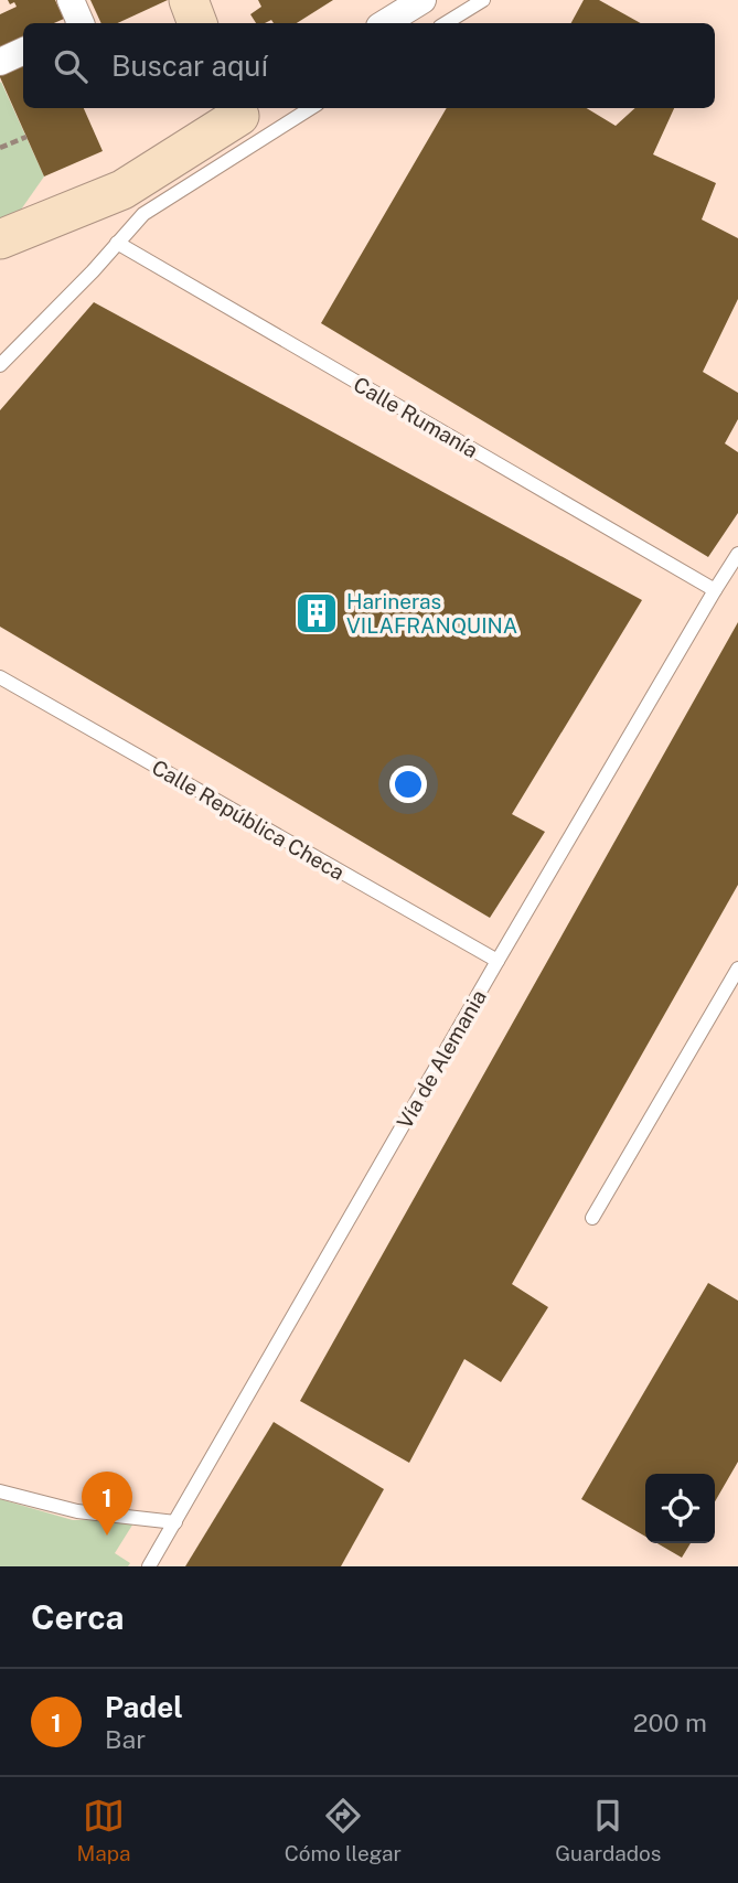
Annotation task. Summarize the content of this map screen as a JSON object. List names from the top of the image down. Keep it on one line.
{"streets":{"lane":["Calle Rumanía","Calle República Checa","Vía de Alemania"]},"crossings":[["Calle Rumanía","Vía de Alemania"],["Calle República Checa","Vía de Alemania"]],"places":{"building":["Harineras VILAFRANQUINA"]},"page":{"search":"Buscar aquí","pins":"1","heading":"Cerca","list":[{"mark":"1","name":"Padel","note":"Bar","value":"200 m"}],"nav":["Mapa","Cómo llegar","Guardados"]}}
